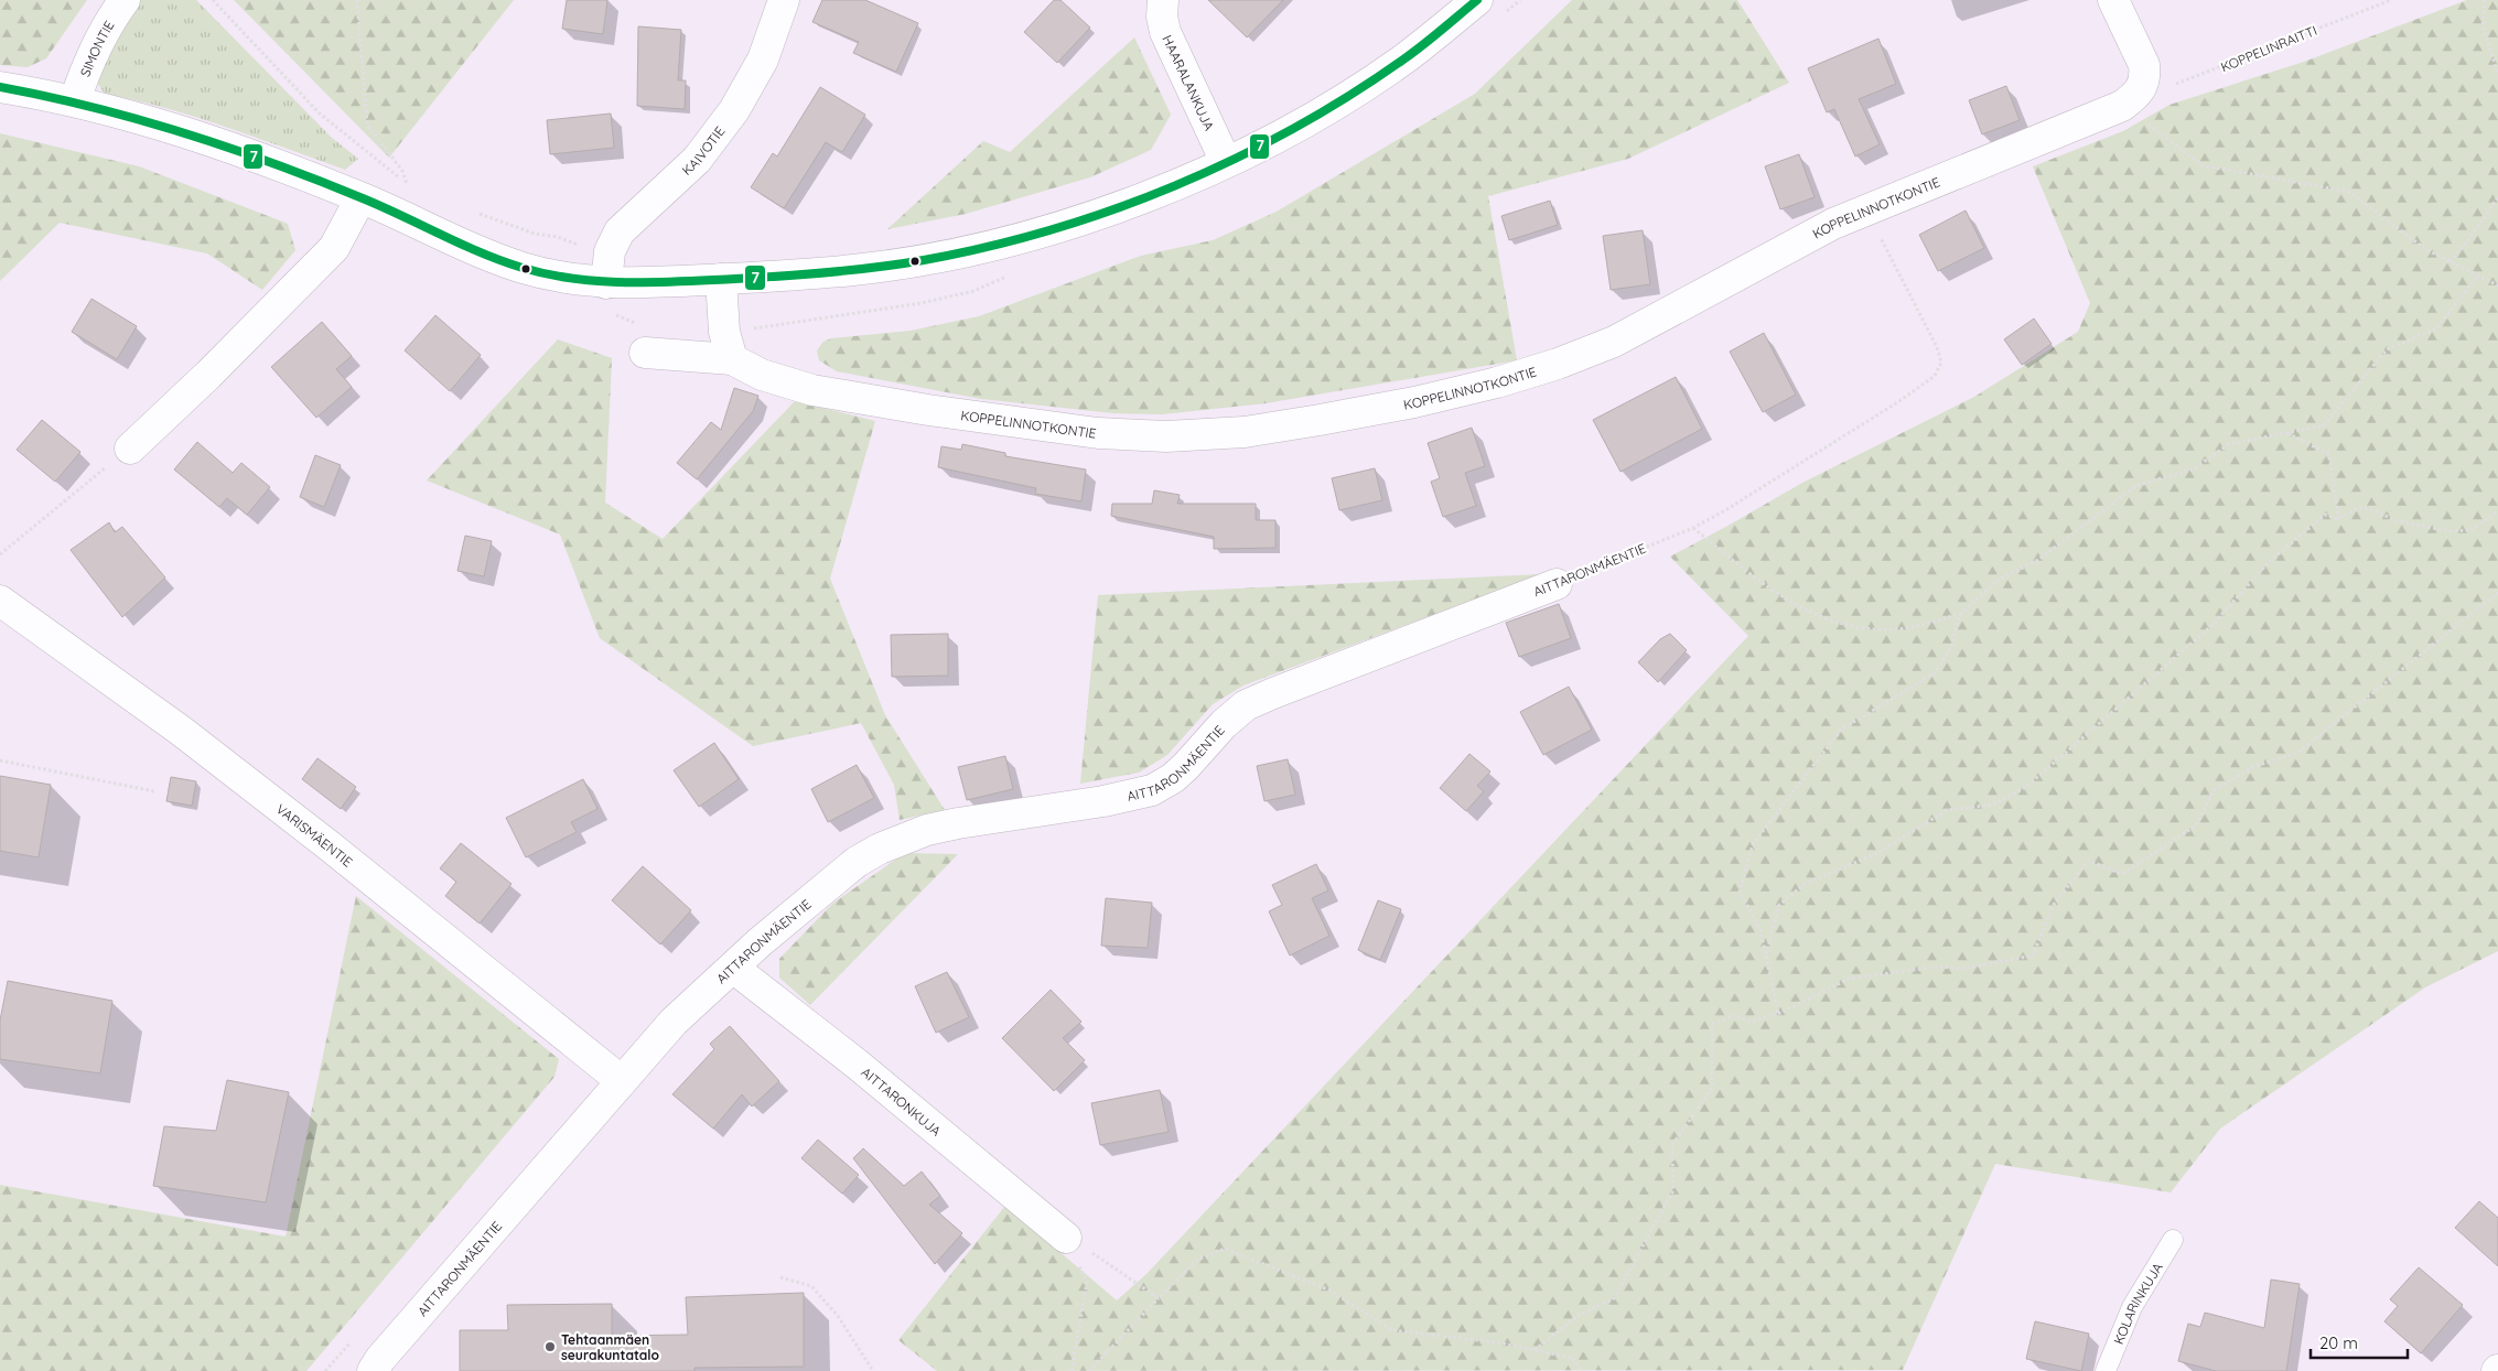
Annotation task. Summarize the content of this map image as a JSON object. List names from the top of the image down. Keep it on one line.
{"streets":{"street":["SIMONTIE","HAARALANKUJA","KAIVOTIE","KOPPELINNOTKONTIE","AITTARONMÄENTIE","VARISMÄENTIE","AITTARONKUJA"],"lane":["KOLARINKUJA"],"path":["KOPPELINRAITTI"]},"crossings":[["KOPPELINRAITTI","KOPPELINNOTKONTIE"],["KOPPELINNOTKONTIE","AITTARONMÄENTIE"],["AITTARONMÄENTIE","VARISMÄENTIE"],["AITTARONMÄENTIE","AITTARONKUJA"]],"places":["Tehtaanmäen seurakuntatalo"],"lines":["transit line 7"],"scale_bar":"20 m"}
